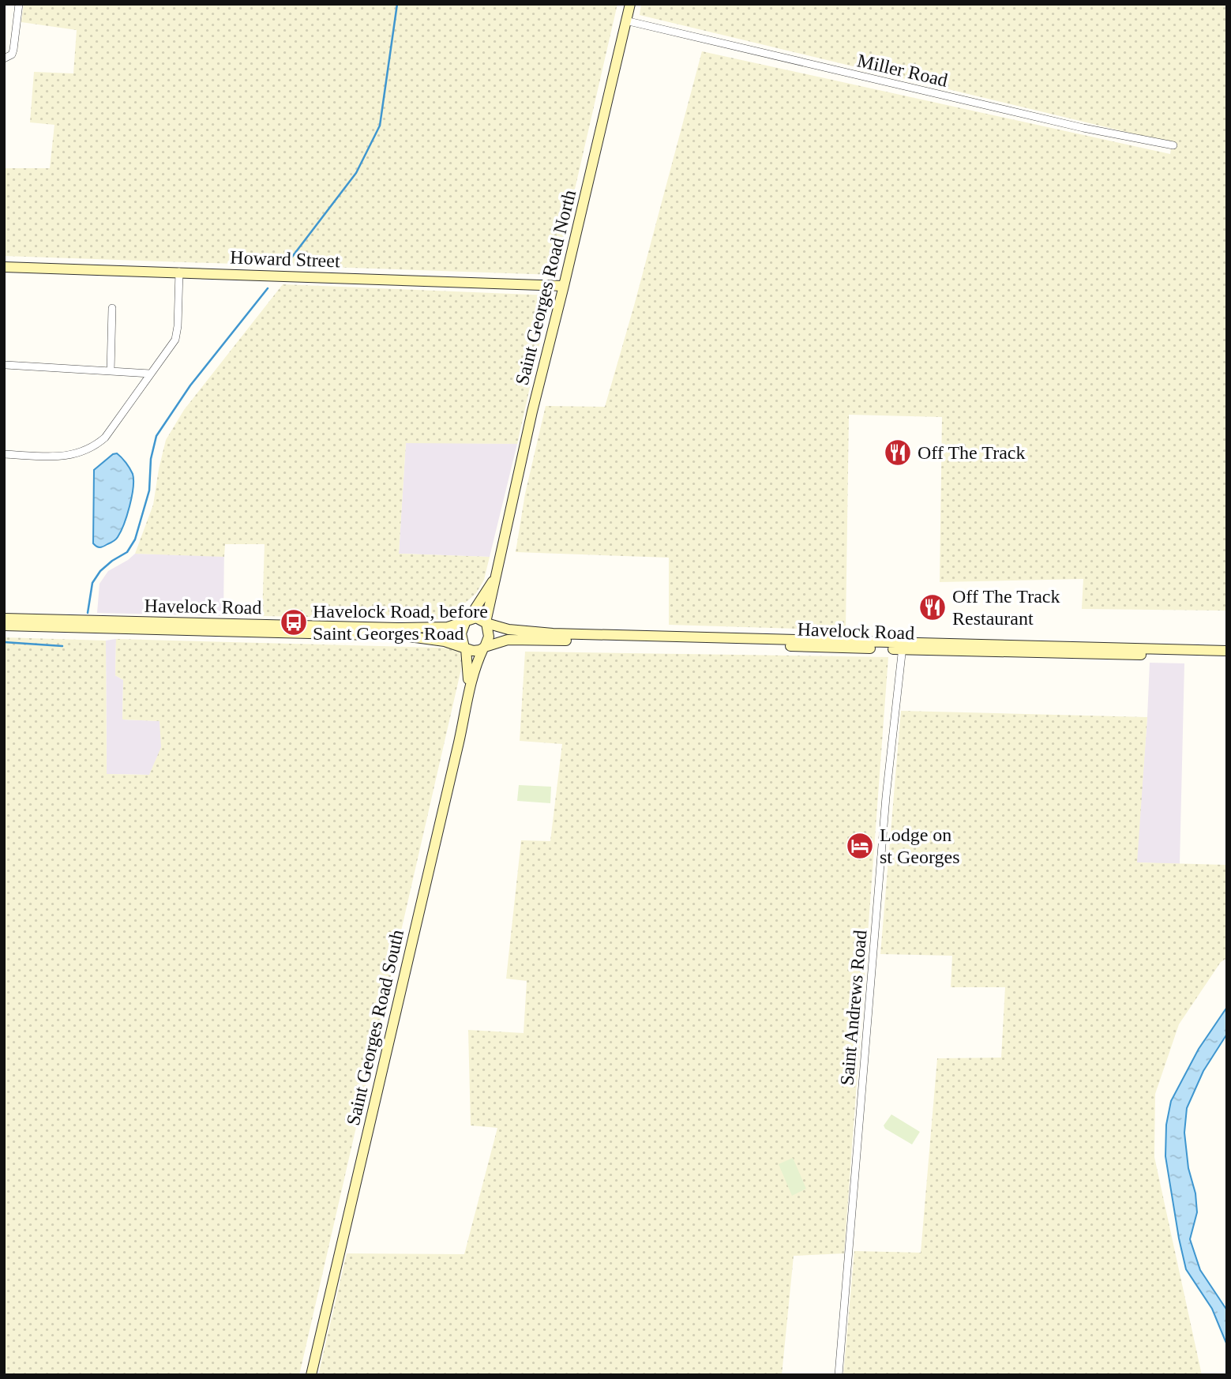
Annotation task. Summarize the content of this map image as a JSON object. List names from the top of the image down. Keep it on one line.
{"streets":{"main road":["Howard Street","Saint Georges Road North","Havelock Road","Saint Georges Road South"],"street":["Miller Road","Saint Andrews Road"]},"crossings":[["Miller Road","Saint Georges Road North"],["Howard Street","Saint Georges Road North"],["Saint Georges Road North","Havelock Road"],["Saint Georges Road North","Saint Georges Road South"],["Havelock Road","Saint Andrews Road"],["Havelock Road","Saint Georges Road South"]],"places":{"restaurant":["Off The Track","Off The Track Restaurant"],"bus stop":["Havelock Road, before Saint Georges Road"],"hotel":["Lodge on st Georges"]}}
